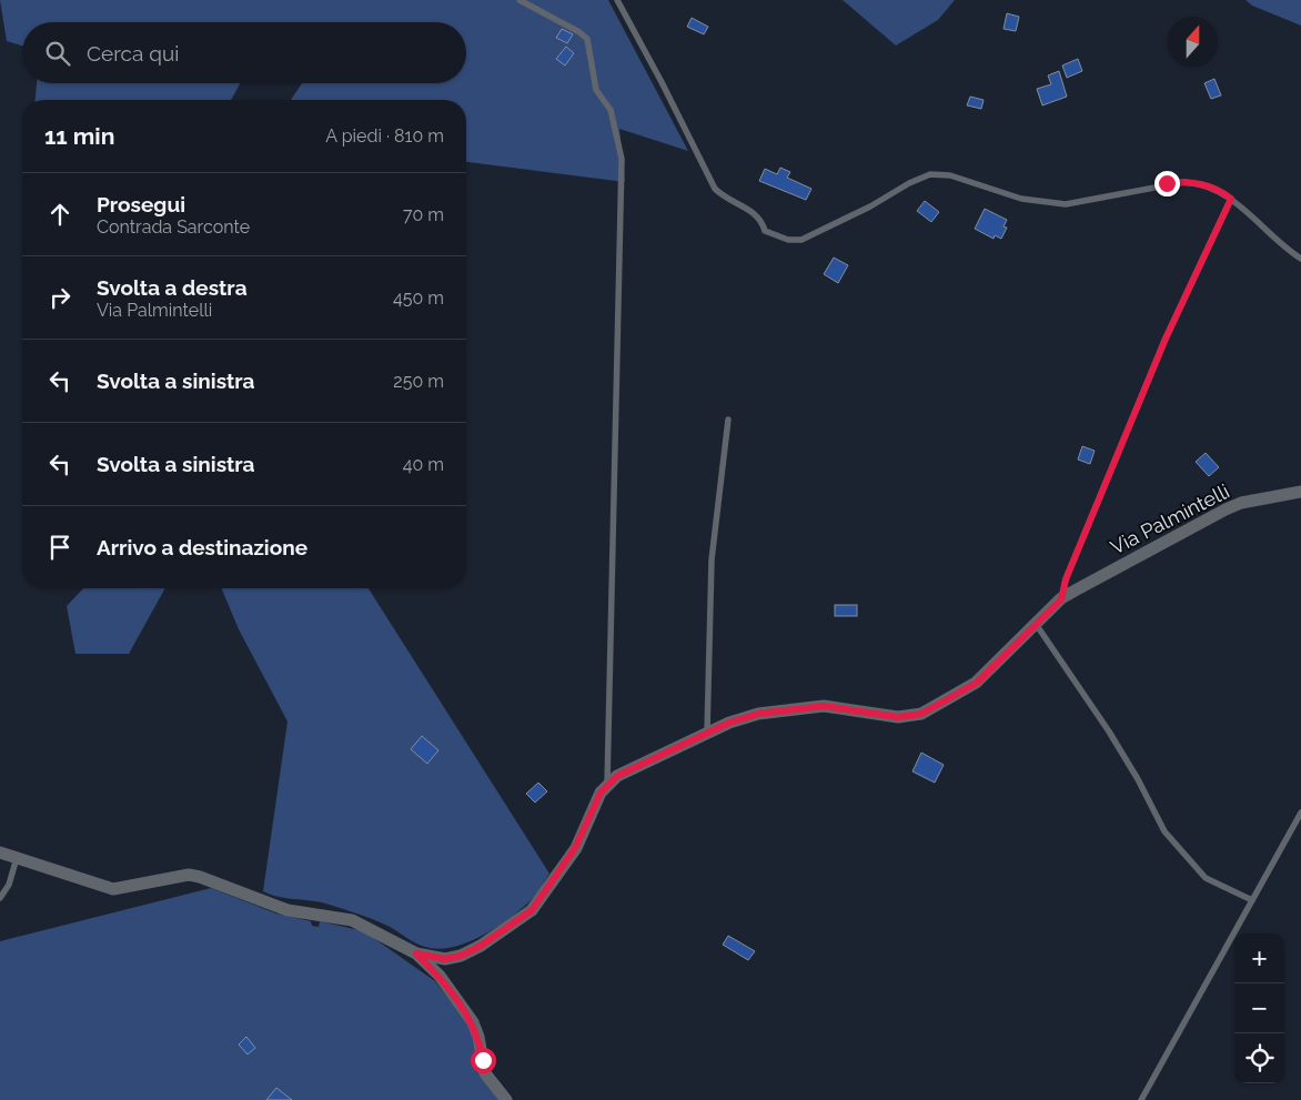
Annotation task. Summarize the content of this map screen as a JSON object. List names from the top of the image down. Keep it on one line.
{"streets":{"street":["Via Palmintelli"]},"north":"top","page":{"search":"Cerca qui","heading":["11 min","A piedi · 810 m"],"list":[["Prosegui","Contrada Sarconte","70 m"],["Svolta a destra","Via Palmintelli","450 m"],["Svolta a sinistra","250 m"],["Svolta a sinistra","40 m"],"Arrivo a destinazione"],"map_buttons":["+","−"]}}
